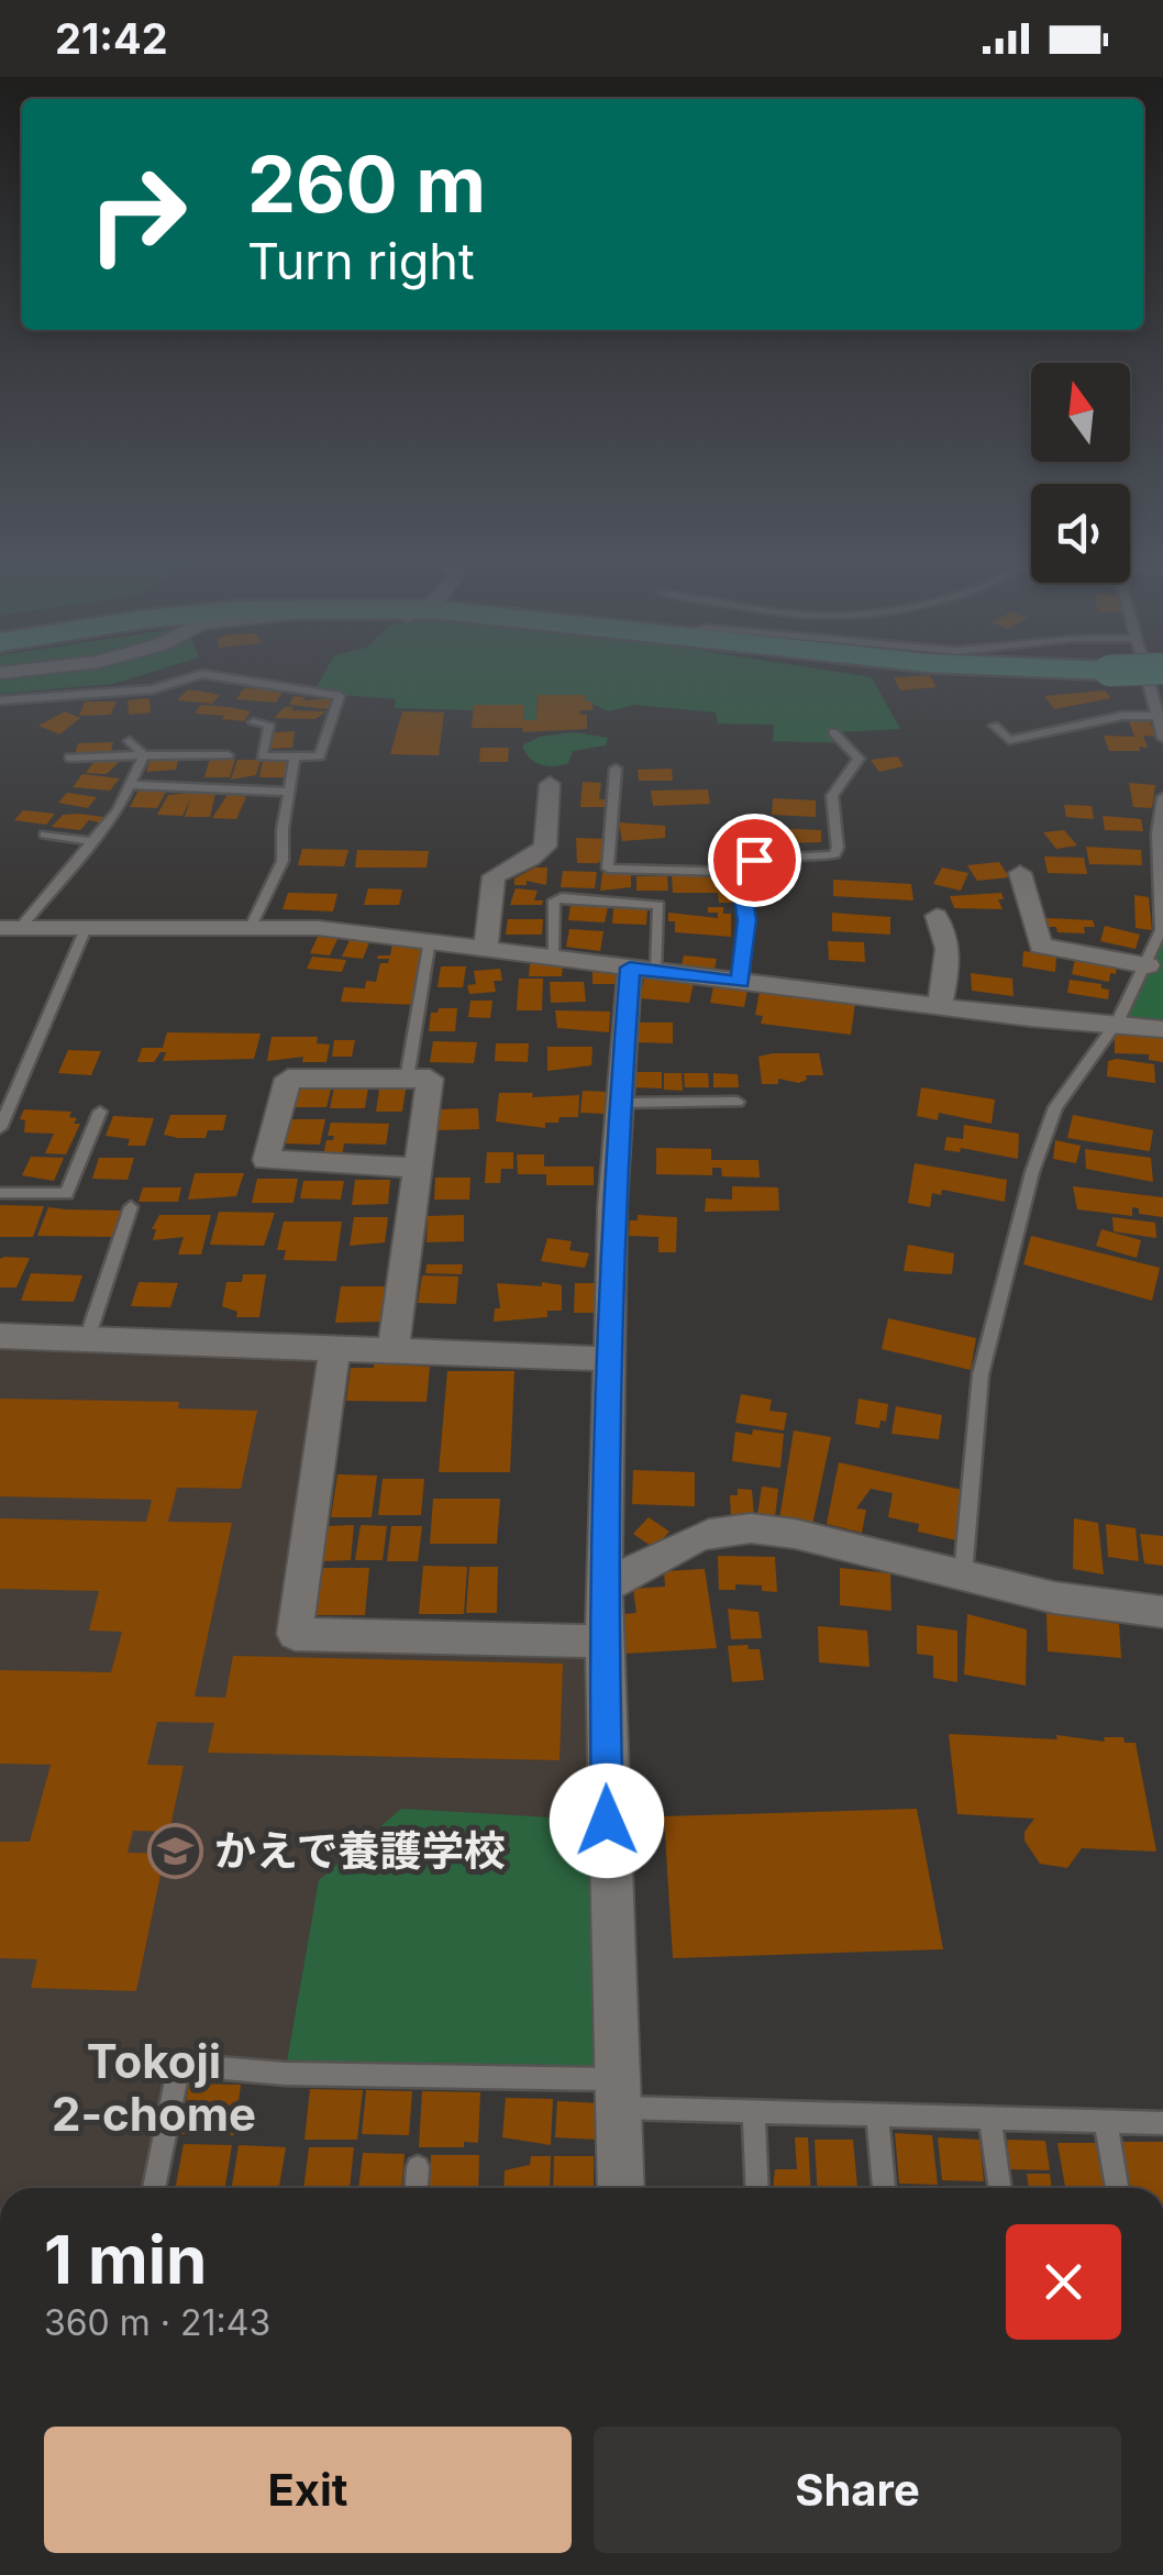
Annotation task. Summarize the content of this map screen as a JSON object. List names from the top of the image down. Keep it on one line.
{"districts":["Tokoji 2-chome"],"places":{"school or university":["かえで養護学校"]},"north":"top","page":{"status":"21:42","turn":["260 m","Turn right"],"heading":["1 min","360 m · 21:43"],"buttons":["Exit","Share"]}}
